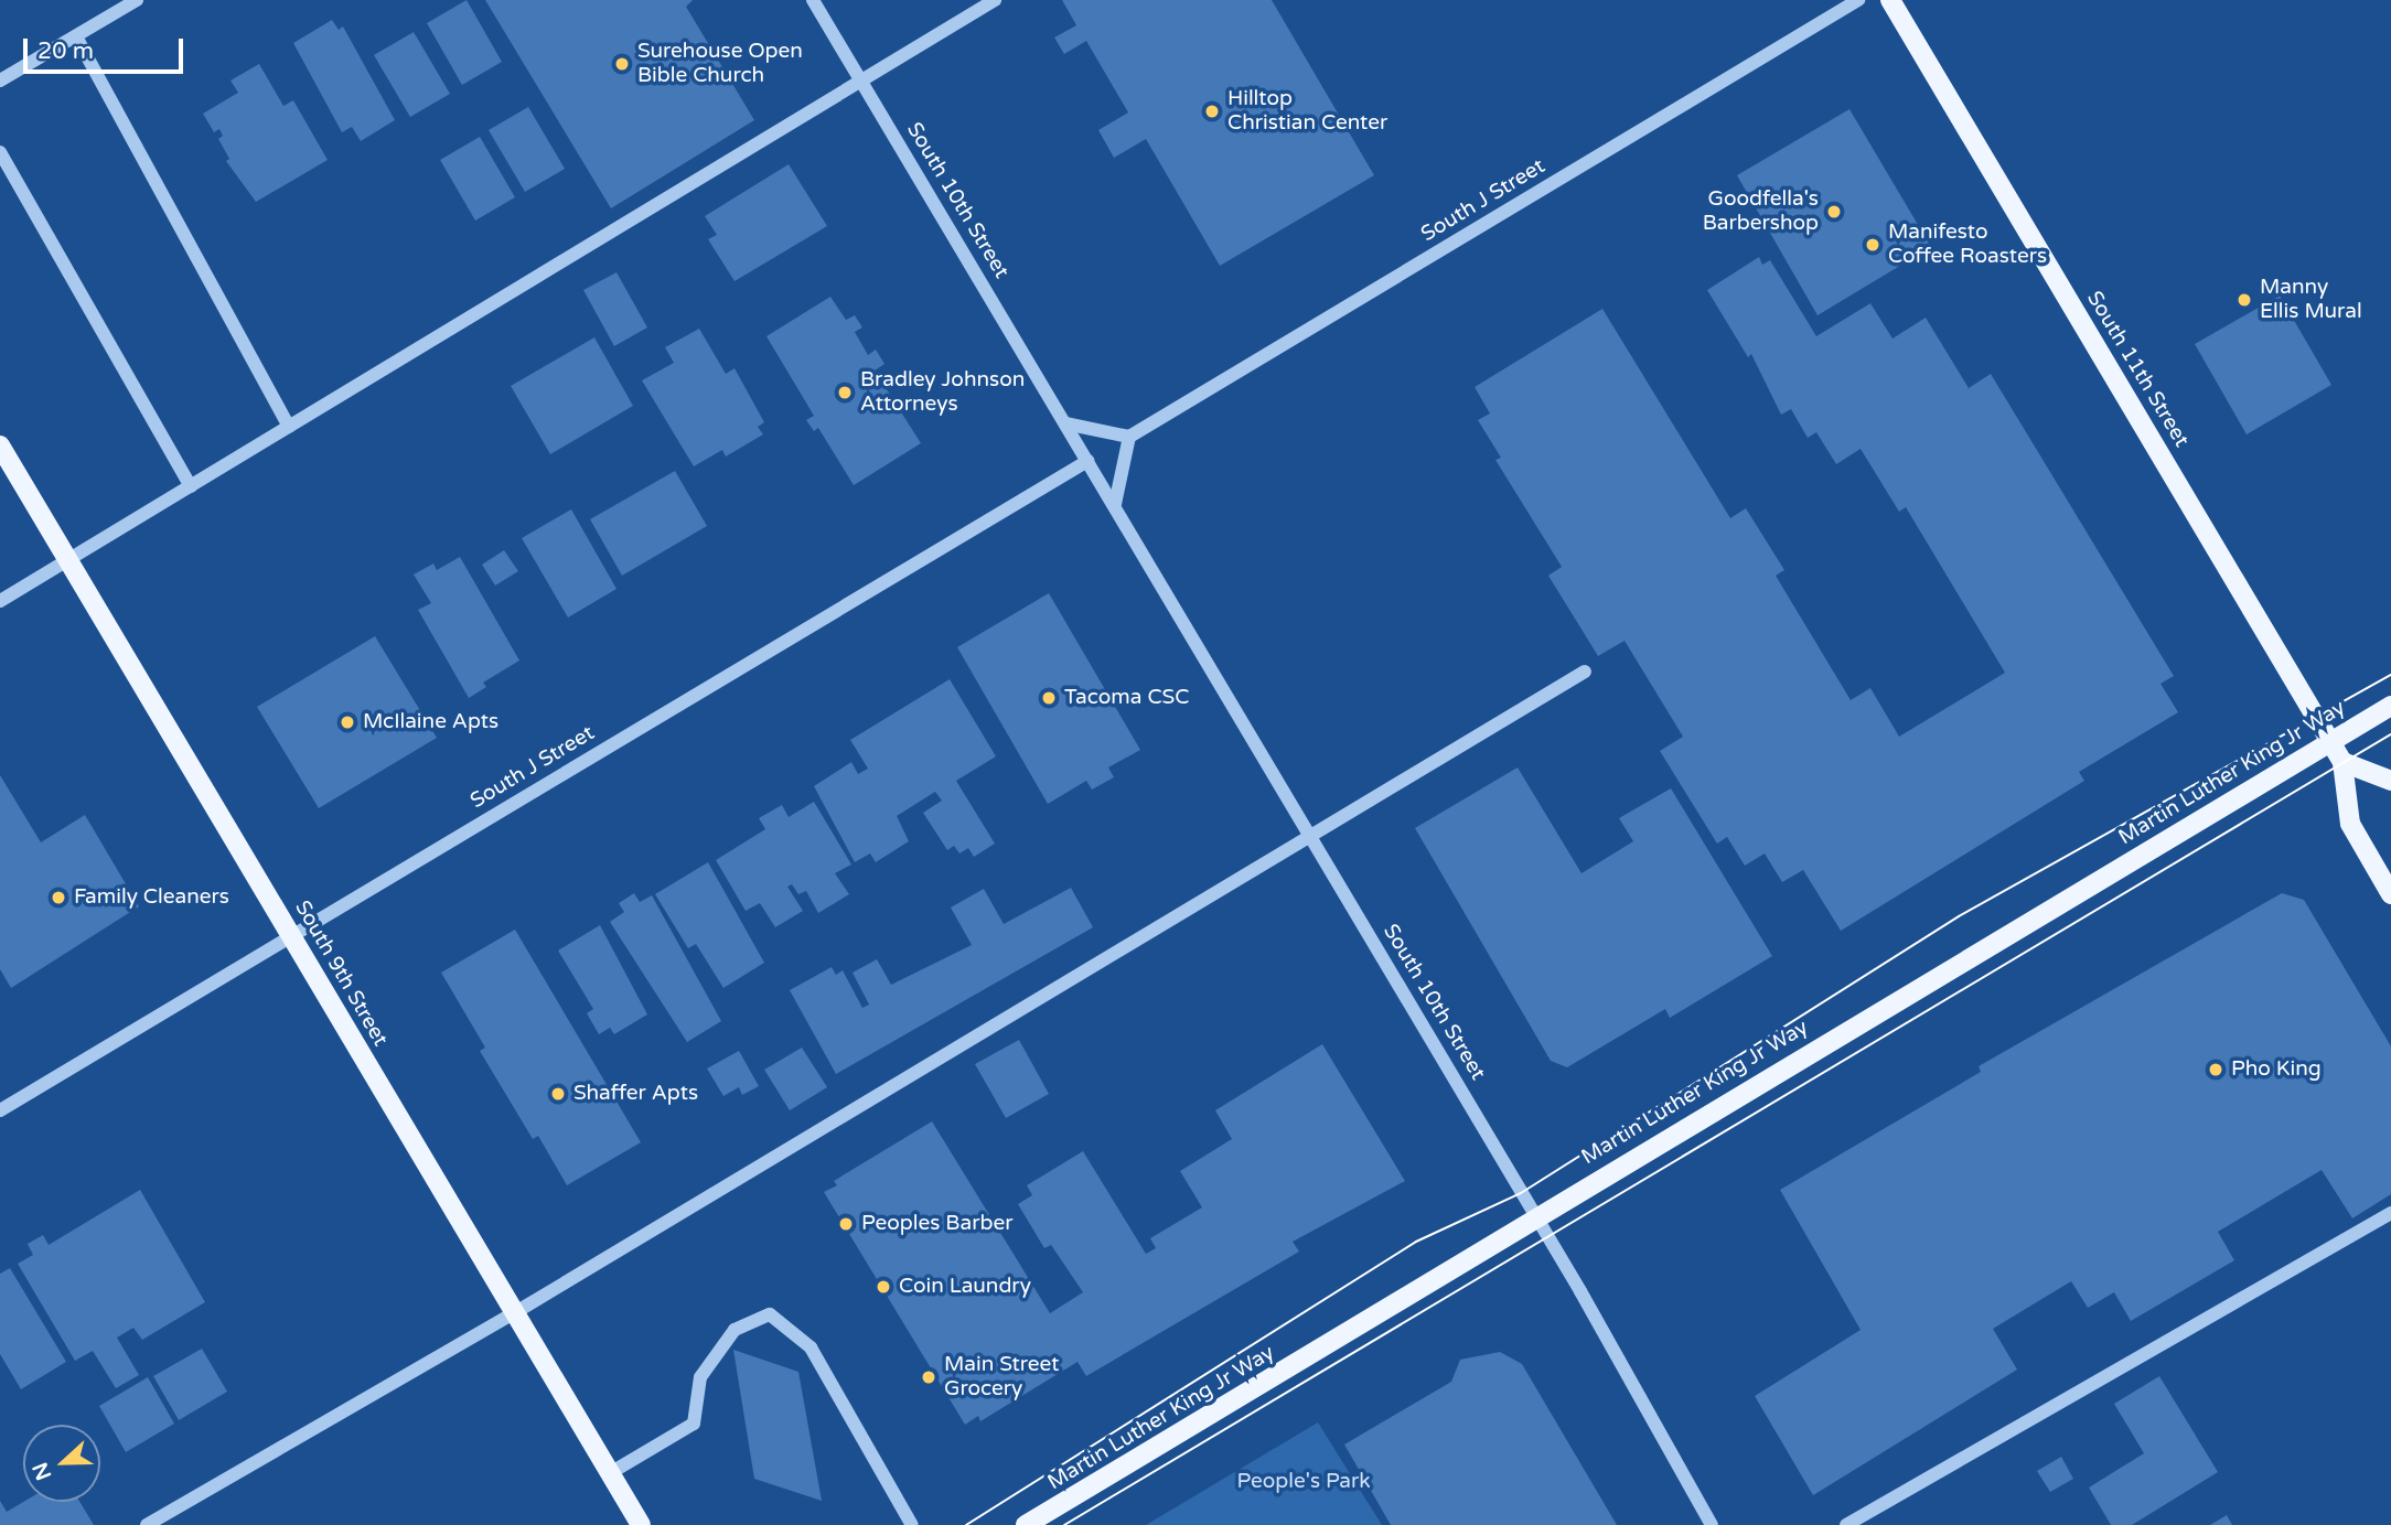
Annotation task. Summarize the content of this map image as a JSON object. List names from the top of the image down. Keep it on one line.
{"streets":{"main road":["South 11th Street","Martin Luther King Jr Way","South 9th Street"],"street":["South 10th Street","South J Street"]},"crossings":[["South 10th Street","South J Street"],["South 10th Street","Martin Luther King Jr Way"],["South J Street","South 9th Street"],["South 11th Street","Martin Luther King Jr Way"]],"parks":["People's Park"],"places":["Surehouse Open Bible Church","Hilltop Christian Center","Goodfella's Barbershop","Manifesto Coffee Roasters","Manny Ellis Mural","Bradley Johnson Attorneys","Tacoma CSC","McIlaine Apts","Family Cleaners","Pho King","Shaffer Apts","Peoples Barber","Coin Laundry","Main Street Grocery"],"scale_bar":"20 m","north":"left"}
